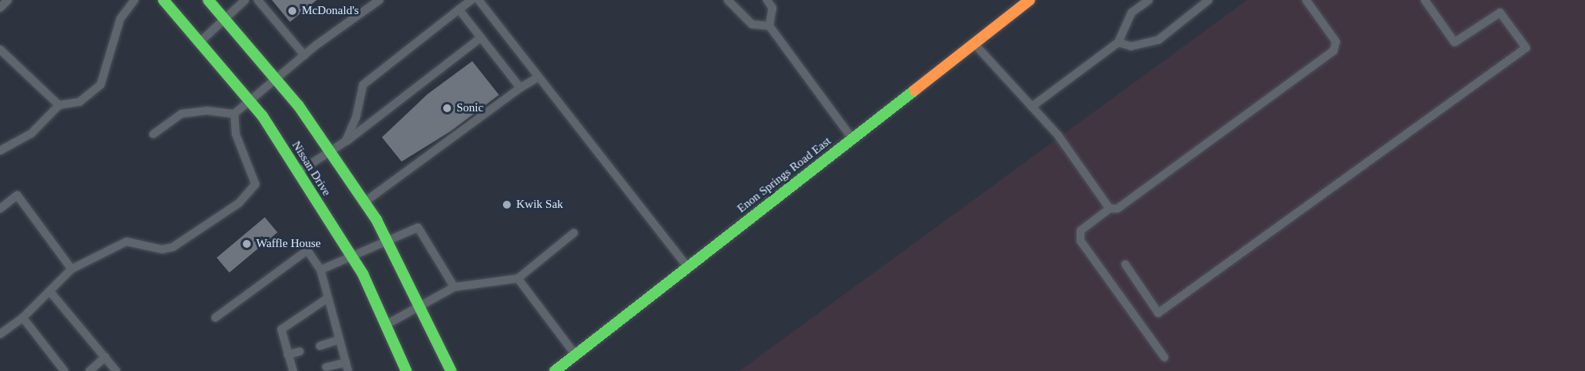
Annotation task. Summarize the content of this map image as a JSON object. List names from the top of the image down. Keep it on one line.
{"streets":{"main road":["Nissan Drive","Enon Springs Road East"]},"places":["McDonald's","Sonic","Kwik Sak","Waffle House"]}
